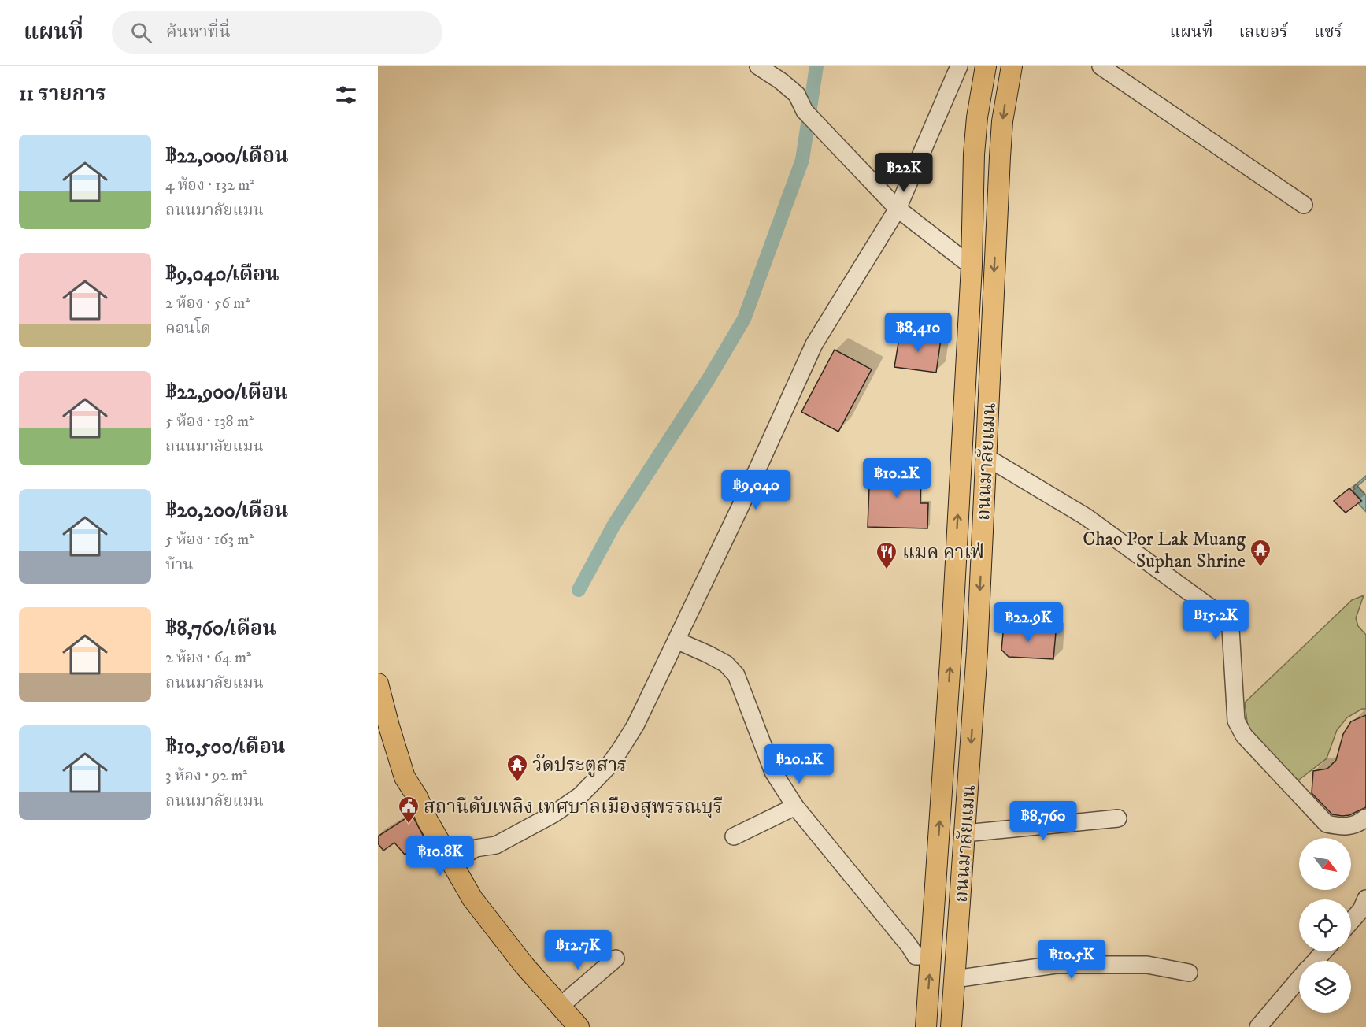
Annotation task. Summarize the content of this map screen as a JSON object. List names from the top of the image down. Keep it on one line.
{"streets":{"main road":["ถนนมาลัยแมน"]},"places":{"temple":["Chao Por Lak Muang Suphan Shrine","วัดประตูสาร"],"restaurant":["แมค คาเฟ่"],"public building":["สถานีดับเพลิง เทศบาลเมืองสุพรรณบุรี"]},"north":"bottom right","page":{"header":"แผนที่","search":"ค้นหาที่นี่","nav":["แผนที่","เลเยอร์","แชร์"],"heading":"11 รายการ","list":[{"name":"฿22,000/เดือน","note":"4 ห้อง · 132 m² · ถนนมาลัยแมน"},{"name":"฿9,040/เดือน","note":"2 ห้อง · 56 m² · คอนโด"},{"name":"฿22,900/เดือน","note":"5 ห้อง · 138 m² · ถนนมาลัยแมน"},{"name":"฿20,200/เดือน","note":"5 ห้อง · 163 m² · บ้าน"},{"name":"฿8,760/เดือน","note":"2 ห้อง · 64 m² · ถนนมาลัยแมน"},{"name":"฿10,500/เดือน","note":"3 ห้อง · 92 m² · ถนนมาลัยแมน"}],"price":["฿22K","฿8,410","฿10.2K","฿9,040","฿15.2K","฿22.9K","฿20.2K","฿8,760","฿10.8K","฿12.7K","฿10.5K"]}}
